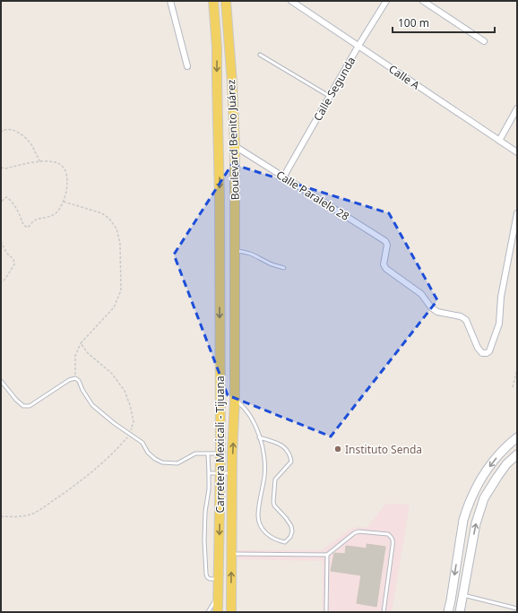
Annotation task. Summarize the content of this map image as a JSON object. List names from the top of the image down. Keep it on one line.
{"streets":{"main road":["Boulevard Benito Juárez","Carretera Mexicali - Tijuana"],"street":["Calle A","Calle Segunda","Calle Paralelo 28"]},"crossings":[["Calle A","Calle Segunda"],["Calle Segunda","Calle Paralelo 28"],["Boulevard Benito Juárez","Calle Paralelo 28"],["Boulevard Benito Juárez","Carretera Mexicali - Tijuana"]],"places":["Instituto Senda"],"scale_bar":"100 m"}
